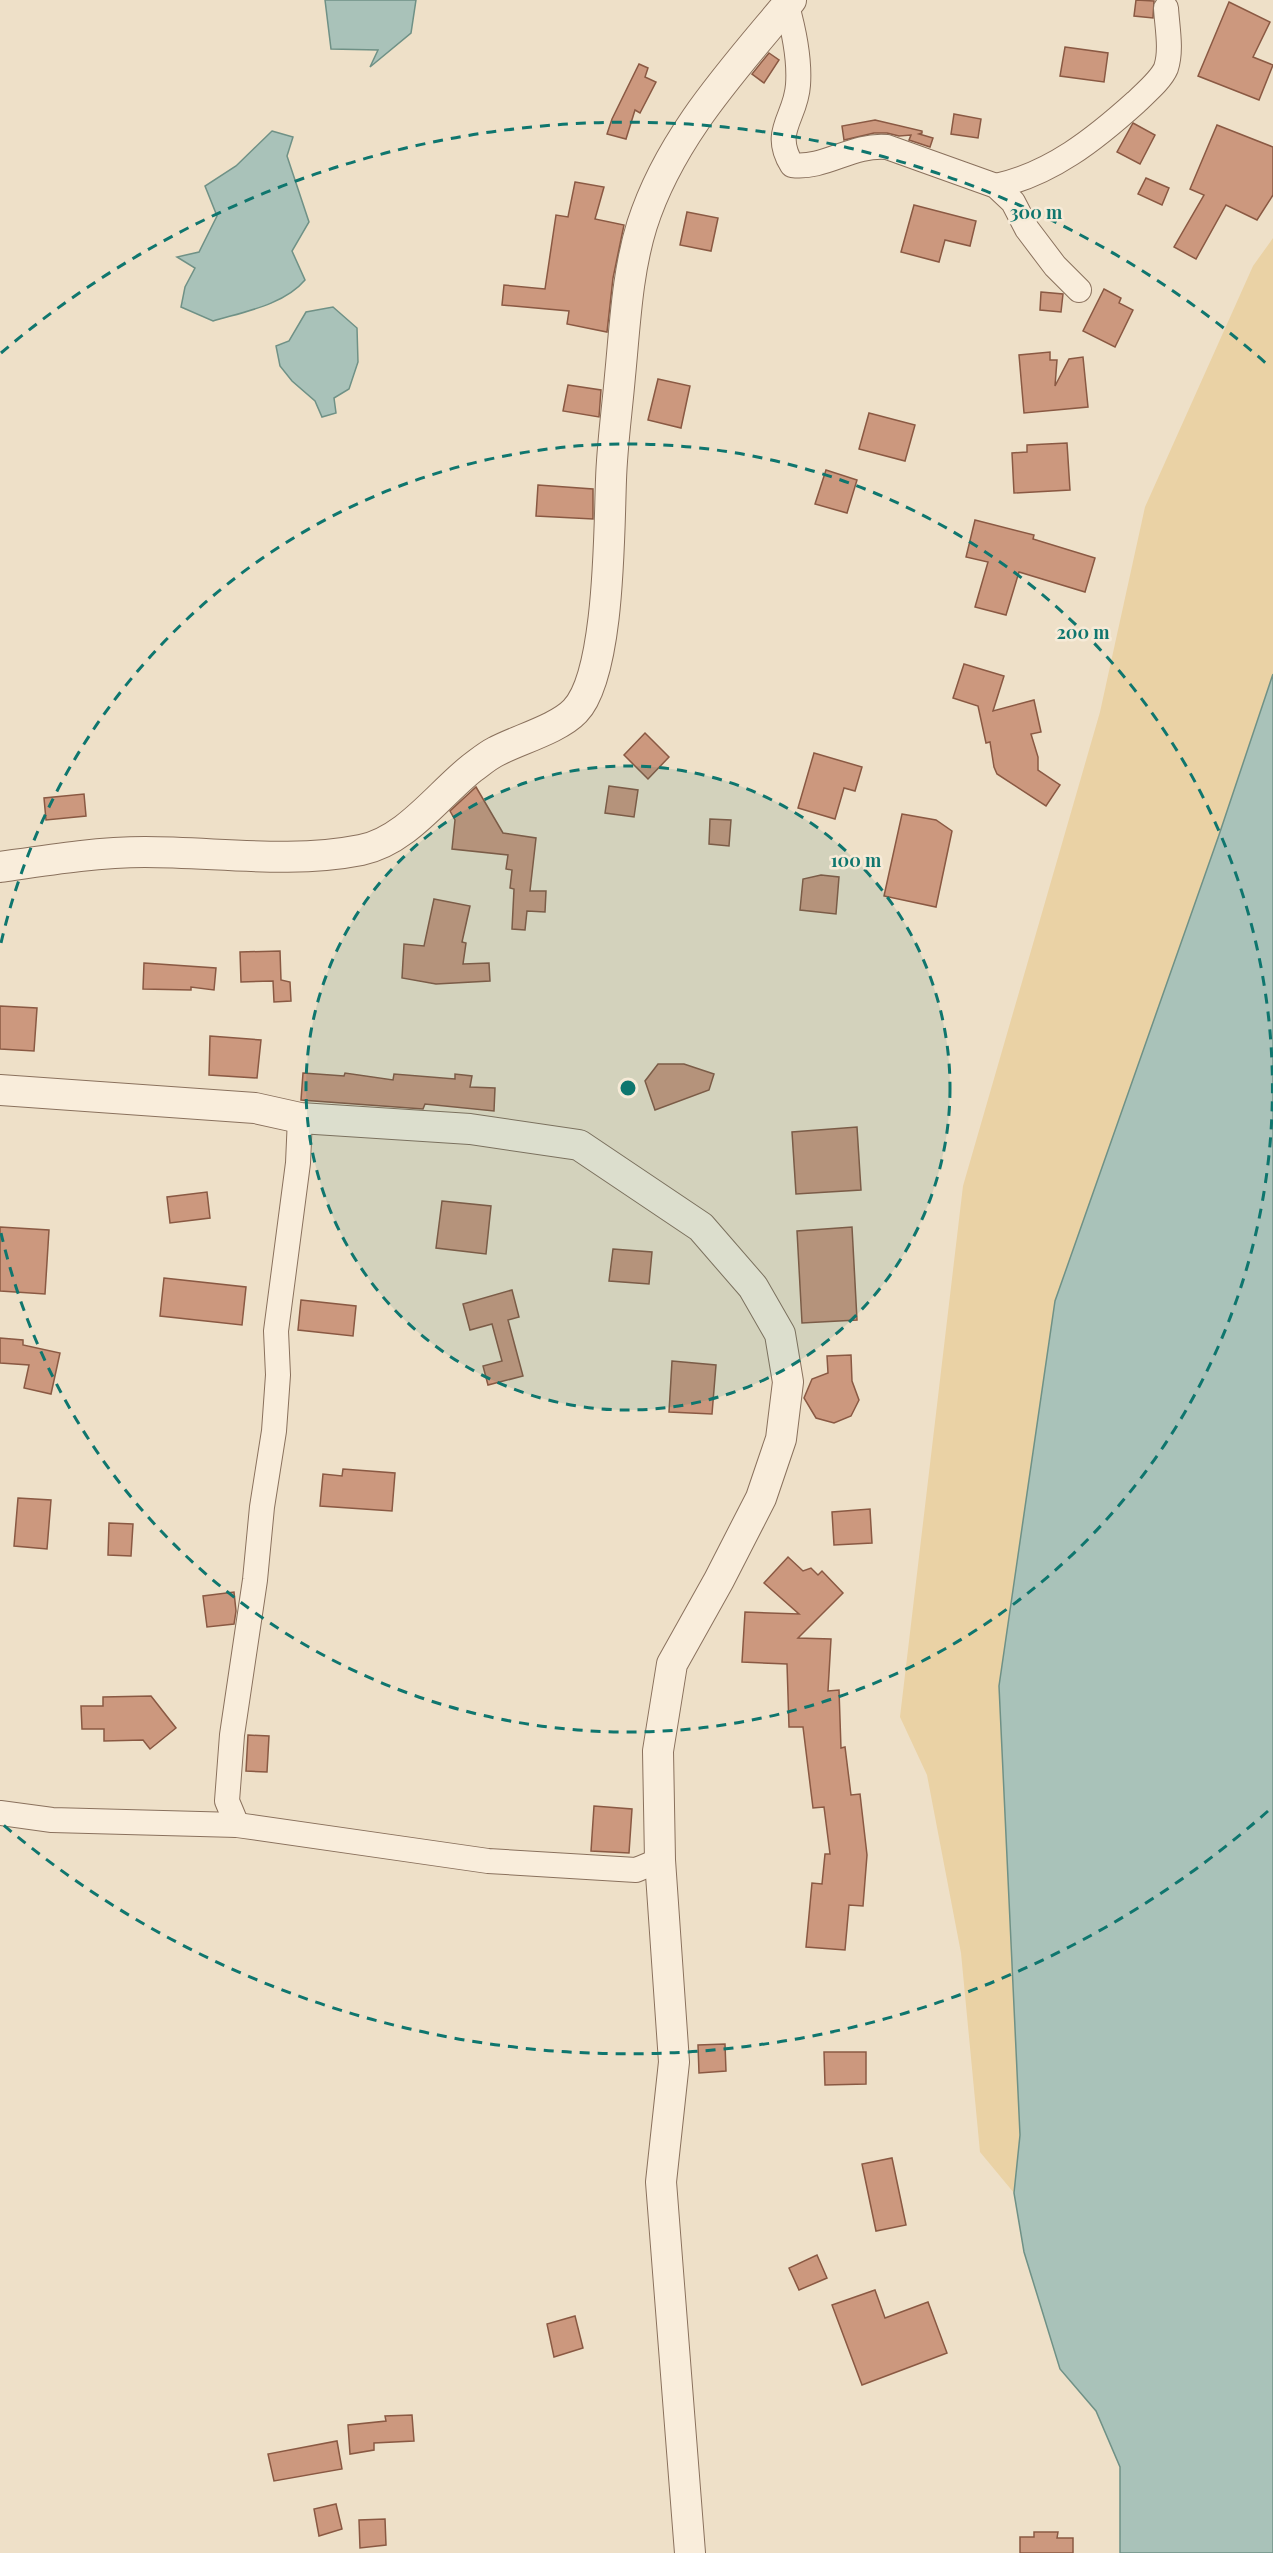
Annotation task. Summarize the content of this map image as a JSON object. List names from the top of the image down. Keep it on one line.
{"rings":["300 m","200 m","100 m"]}
